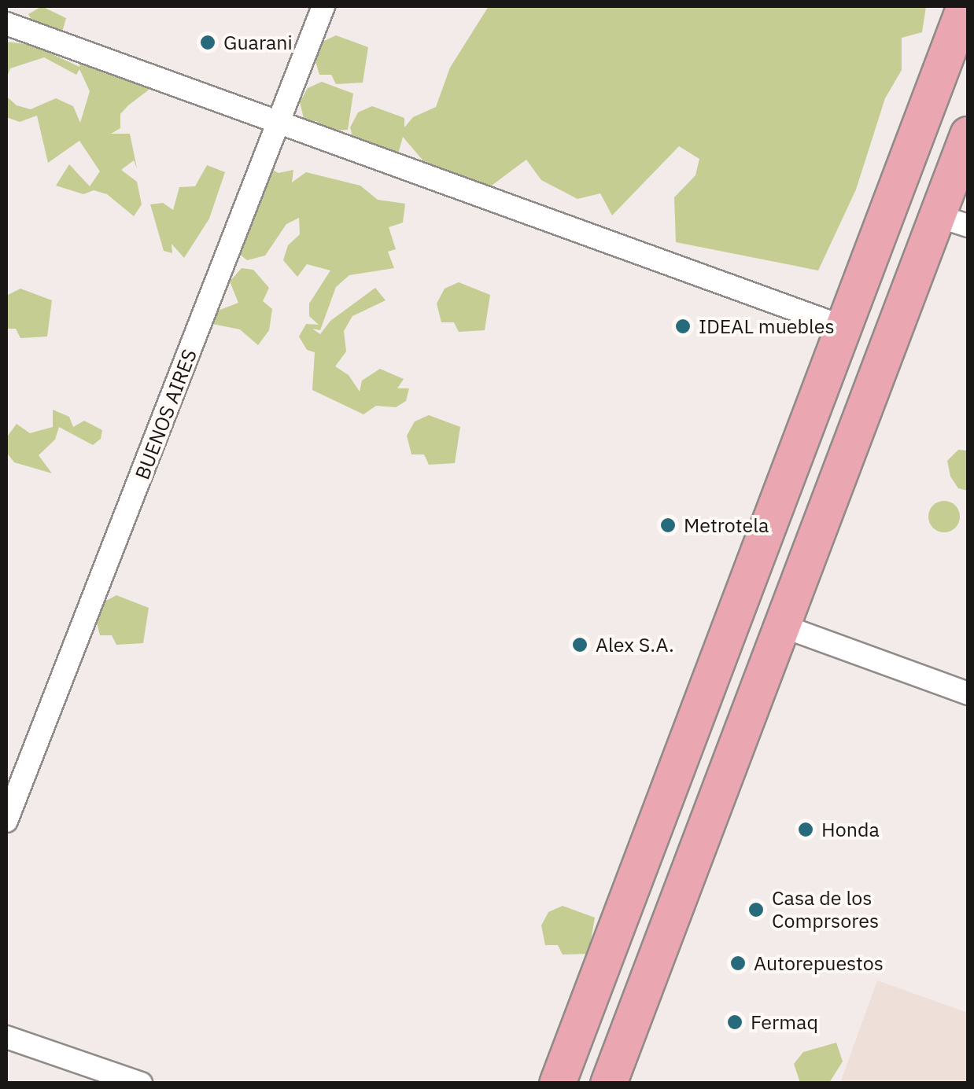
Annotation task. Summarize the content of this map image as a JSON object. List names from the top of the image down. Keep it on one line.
{"streets":{"street":["BUENOS AIRES"]},"places":["Guarani","IDEAL muebles","Metrotela","Alex S.A.","Honda","Casa de los Comprsores","Autorepuestos","Fermaq"]}
